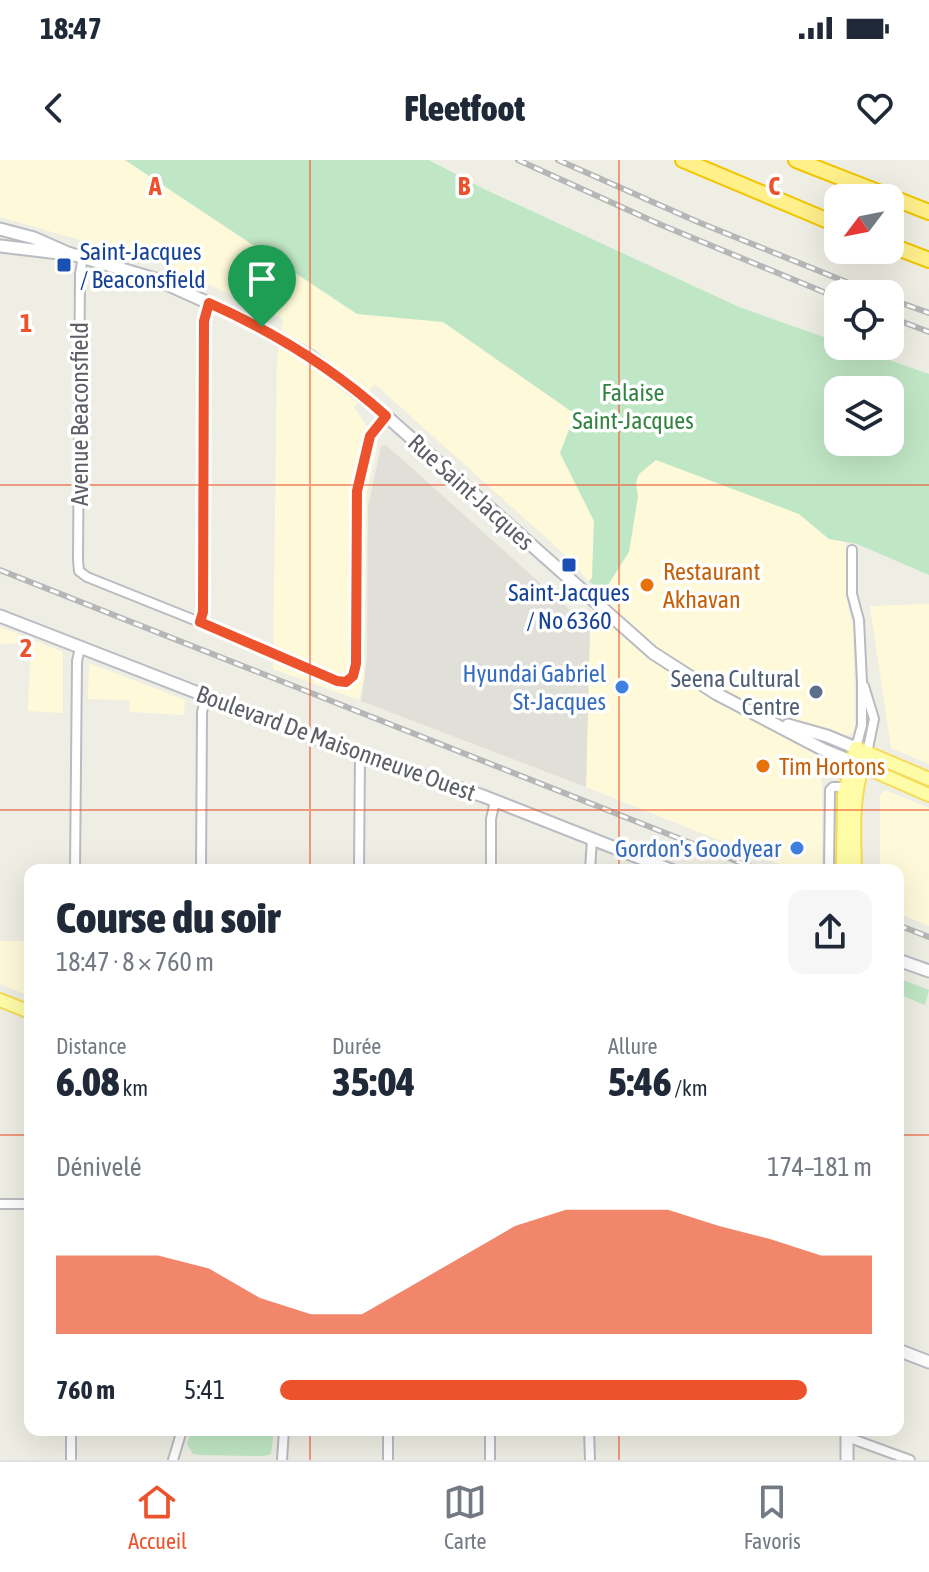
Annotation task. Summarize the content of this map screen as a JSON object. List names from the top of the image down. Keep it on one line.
{"streets":{"main road":["Rue Saint-Jacques","Boulevard De Maisonneuve Ouest"],"street":["Avenue Beaconsfield"]},"crossings":[["Avenue Beaconsfield","Rue Saint-Jacques"]],"parks":["Falaise Saint-Jacques"],"places":{"transit":["Saint-Jacques / Beaconsfield","Saint-Jacques / No 6360"],"other":["Restaurant Akhavan","Hyundai Gabriel St-Jacques","Seena Cultural Centre","Tim Hortons","Gordon's Goodyear"]},"north":"bottom left","page":{"status":"18:47","header":"Fleetfoot","heading":["Course du soir","18:47 · 8 × 760 m"],"stats":[["Distance","6.08 km"],["Durée","35:04"],["Allure","5:46 /km"]],"chart":["Dénivelé","174–181 m"],"list":[{"name":"760 m","note":"5:41"}],"tabs":["Accueil","Carte","Favoris"]},"grid":{"columns":["A","B","C"],"rows":["1","2"]}}
